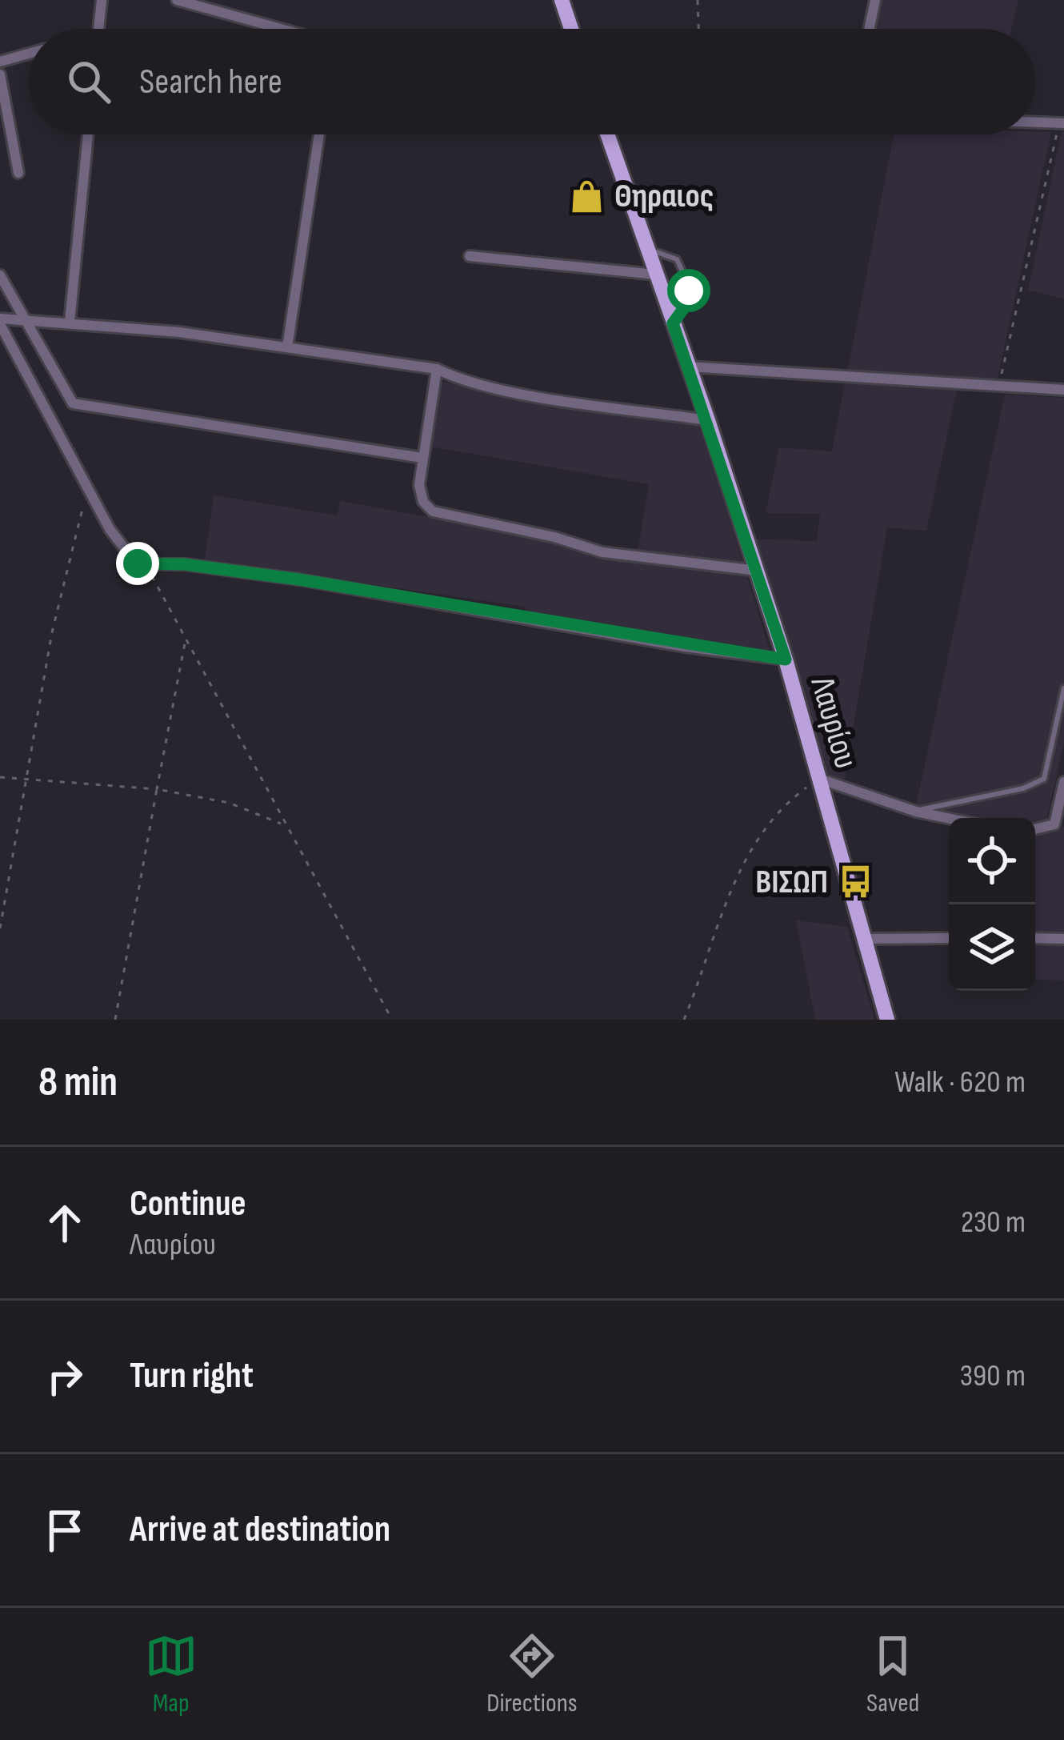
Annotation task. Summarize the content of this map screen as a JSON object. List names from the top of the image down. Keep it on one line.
{"streets":{"main road":["Λαυρίου"]},"places":{"shop":["Θηραιος"],"bus stop":["ΒΙΣΩΠ"]},"page":{"search":"Search here","heading":["8 min","Walk · 620 m"],"list":[["Continue","Λαυρίου","230 m"],["Turn right","390 m"],"Arrive at destination"],"nav":["Map","Directions","Saved"]}}
